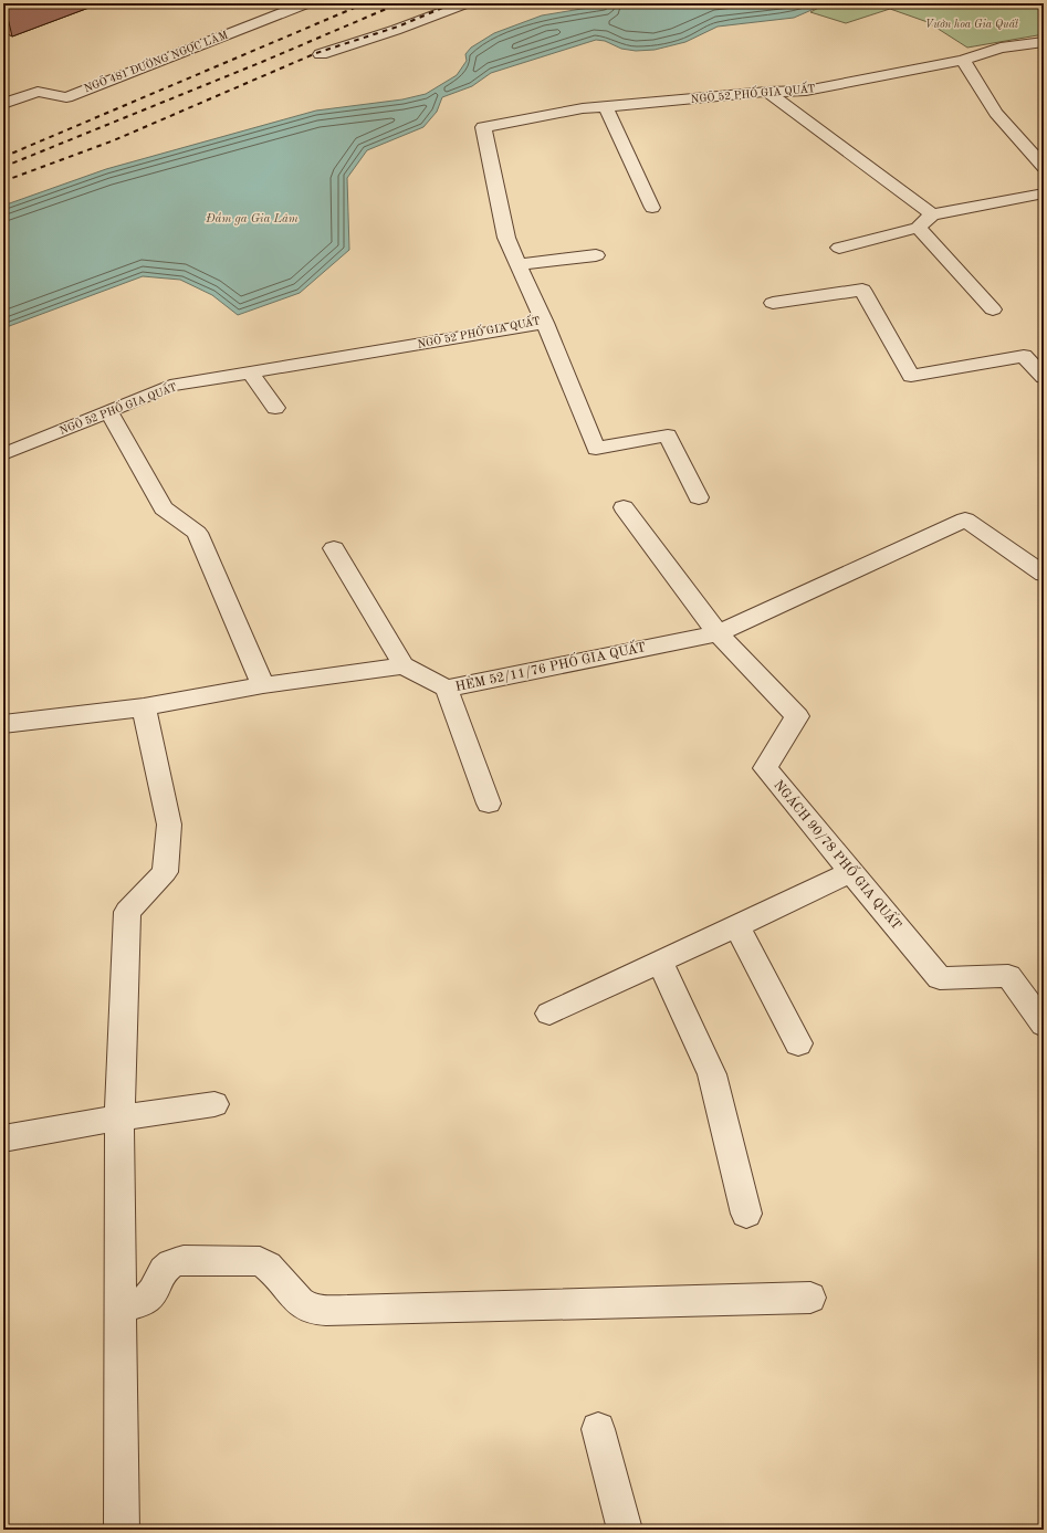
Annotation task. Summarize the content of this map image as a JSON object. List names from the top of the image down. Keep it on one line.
{"streets":{"street":["NGÕ 481 ĐƯỜNG NGỌC LÂM","NGÕ 52 PHỐ GIA QUẤT","HẺM 52/11/76 PHỐ GIA QUẤT","NGÁCH 90/78 PHỐ GIA QUẤT"]},"crossings":[["HẺM 52/11/76 PHỐ GIA QUẤT","NGÁCH 90/78 PHỐ GIA QUẤT"]],"water":["Đầm ga Gia Lâm"],"parks":["Vườn hoa Gia Quất"]}
